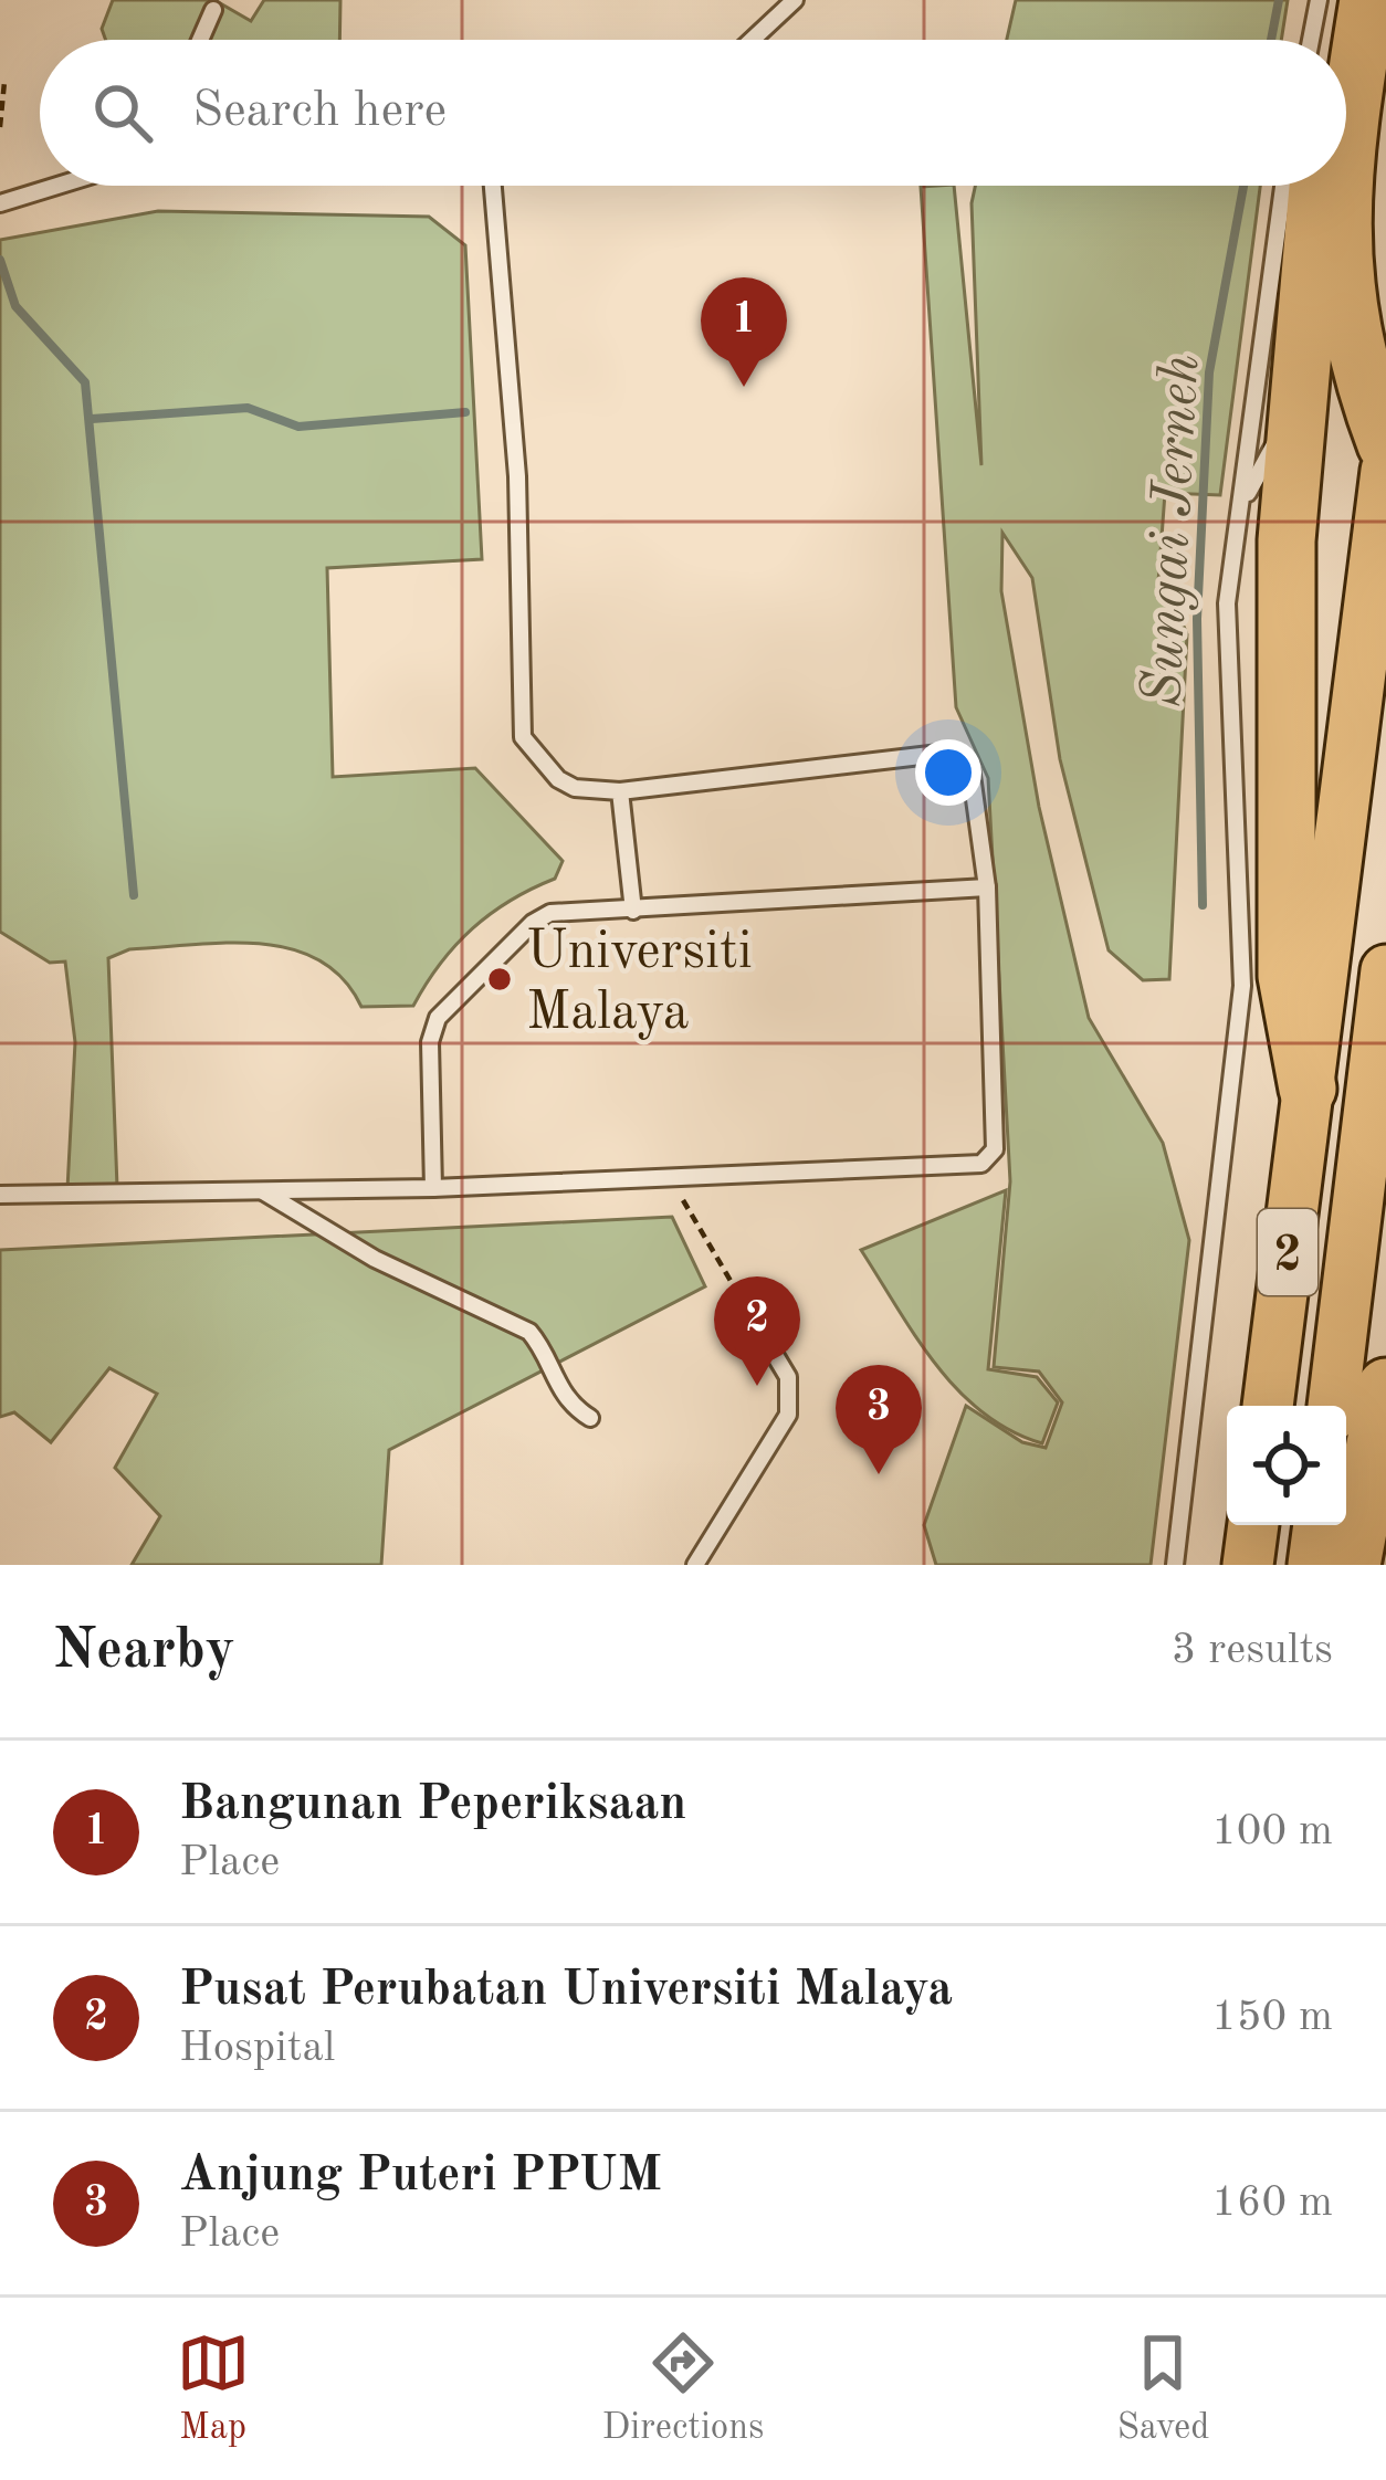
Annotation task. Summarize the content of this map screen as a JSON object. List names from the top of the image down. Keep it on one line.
{"streets":{"highway":["2"]},"water":["Sungai Jerneh"],"places":["Universiti Malaya"],"page":{"search":"Search here","pins":["1","2","3"],"heading":["Nearby","3 results"],"list":[{"mark":"1","name":"Bangunan Peperiksaan","note":"Place","value":"100 m"},{"mark":"2","name":"Pusat Perubatan Universiti Malaya","note":"Hospital","value":"150 m"},{"mark":"3","name":"Anjung Puteri PPUM","note":"Place","value":"160 m"}],"nav":["Map","Directions","Saved"]}}
